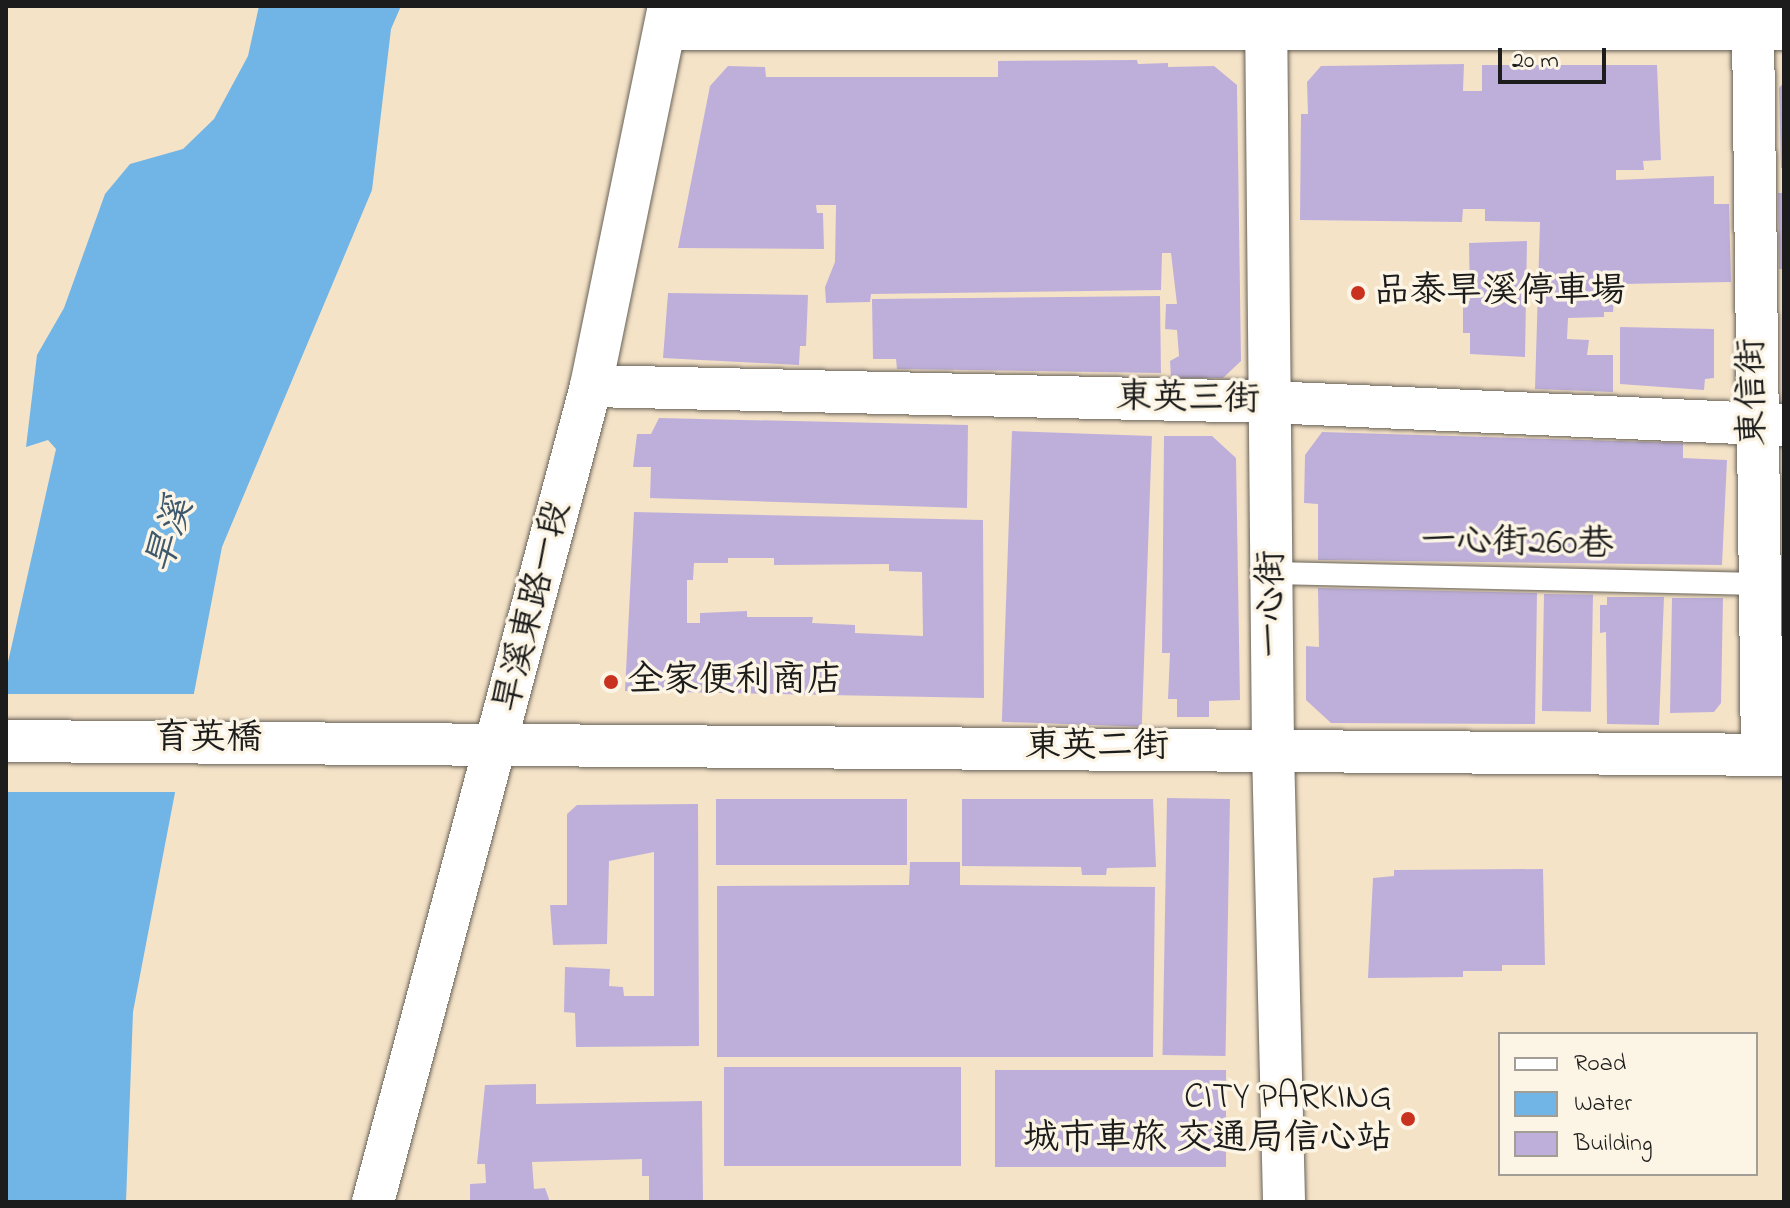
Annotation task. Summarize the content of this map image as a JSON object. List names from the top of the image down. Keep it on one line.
{"streets":{"street":["東信街","東英三街","一心街","旱溪東路一段","育英橋","東英二街"],"lane":["一心街260巷"]},"crossings":[["東信街","東英三街"],["東信街","一心街260巷"],["東信街","東英二街"],["東英三街","一心街"],["東英三街","旱溪東路一段"],["一心街260巷","一心街"],["一心街","東英二街"],["旱溪東路一段","東英二街"],["育英橋","東英二街"]],"water":["旱溪"],"places":["品泰旱溪停車場","全家便利商店","CITY PARKING 城市車旅 交通局信心站"],"legend":["Road","Water","Building"],"scale_bar":"20 m"}
